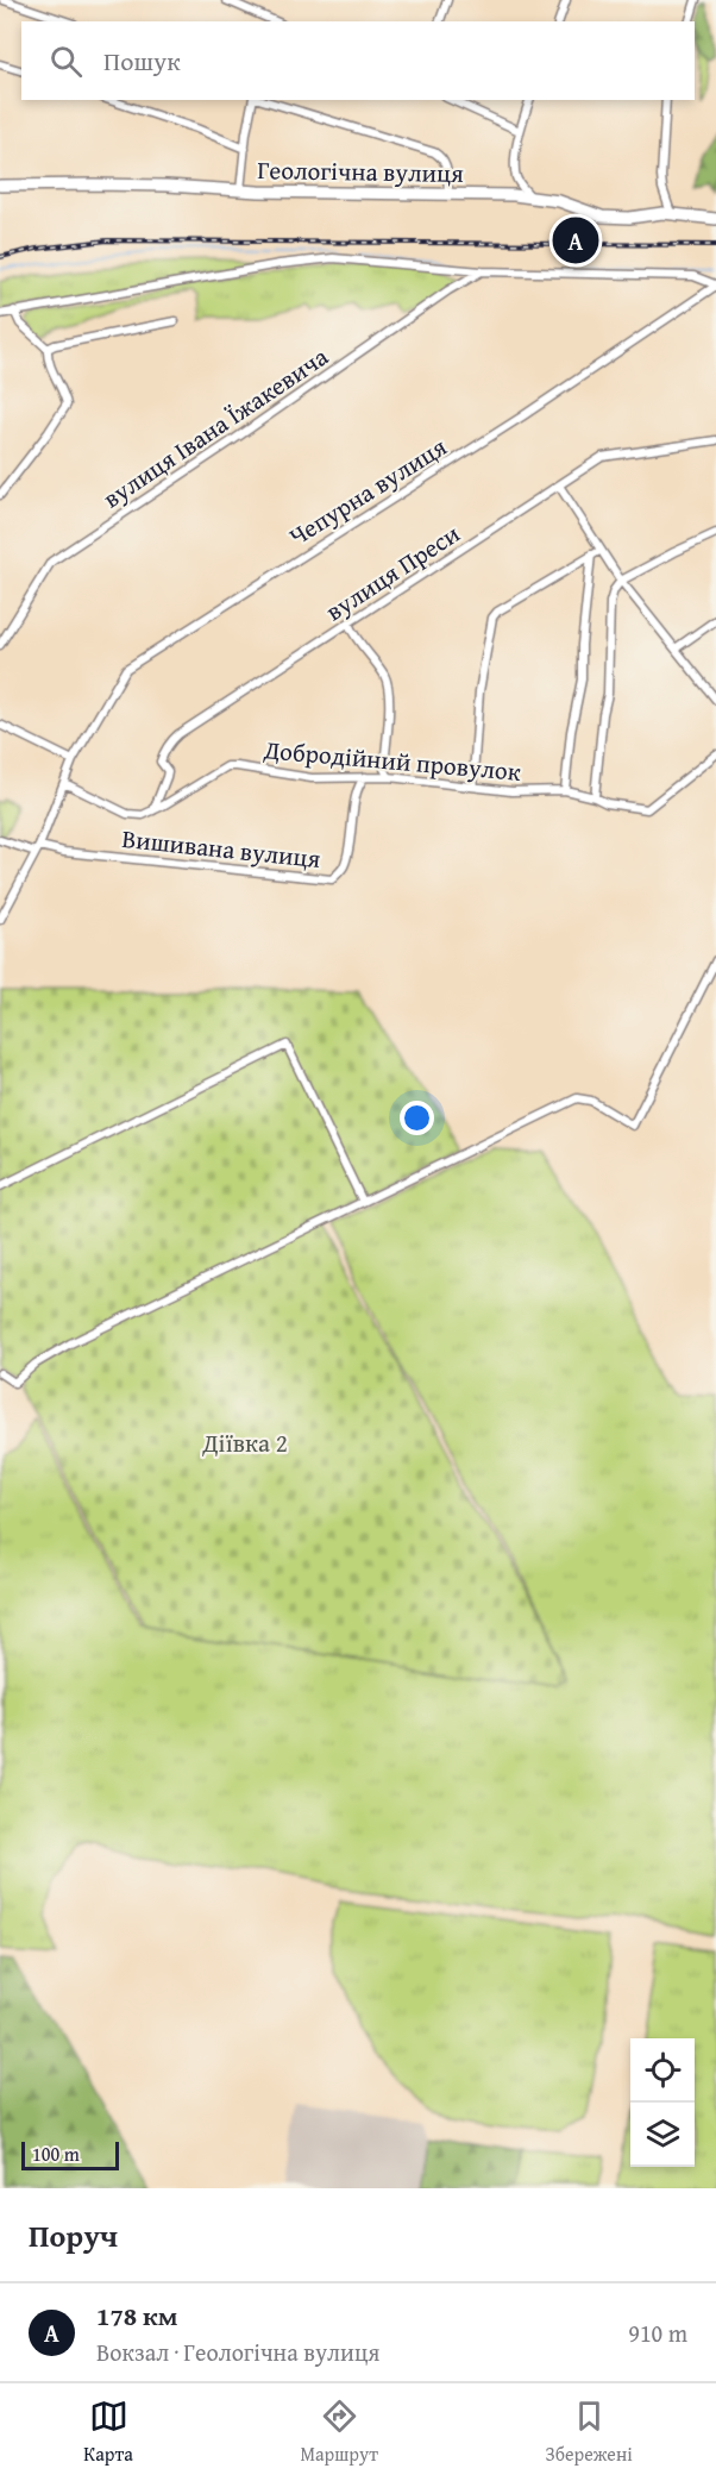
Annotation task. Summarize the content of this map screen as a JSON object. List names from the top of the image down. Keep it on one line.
{"streets":{"street":["Геологічна вулиця","вулиця Івана Їжакевича","Чепурна вулиця","вулиця Преси","Добродійний провулок","Вишивана вулиця"]},"crossings":[["Чепурна вулиця","Вишивана вулиця"],["вулиця Преси","Добродійний провулок"],["Добродійний провулок","Вишивана вулиця"]],"parks":["Діївка 2"],"scale_bar":"100 m","page":{"search":"Пошук","pins":"A","scale":"100 m","heading":"Поруч","list":[{"mark":"A","name":"178 км","note":"Вокзал · Геологічна вулиця","value":"910 m"}],"nav":["Карта","Маршрут","Збережені"]}}
